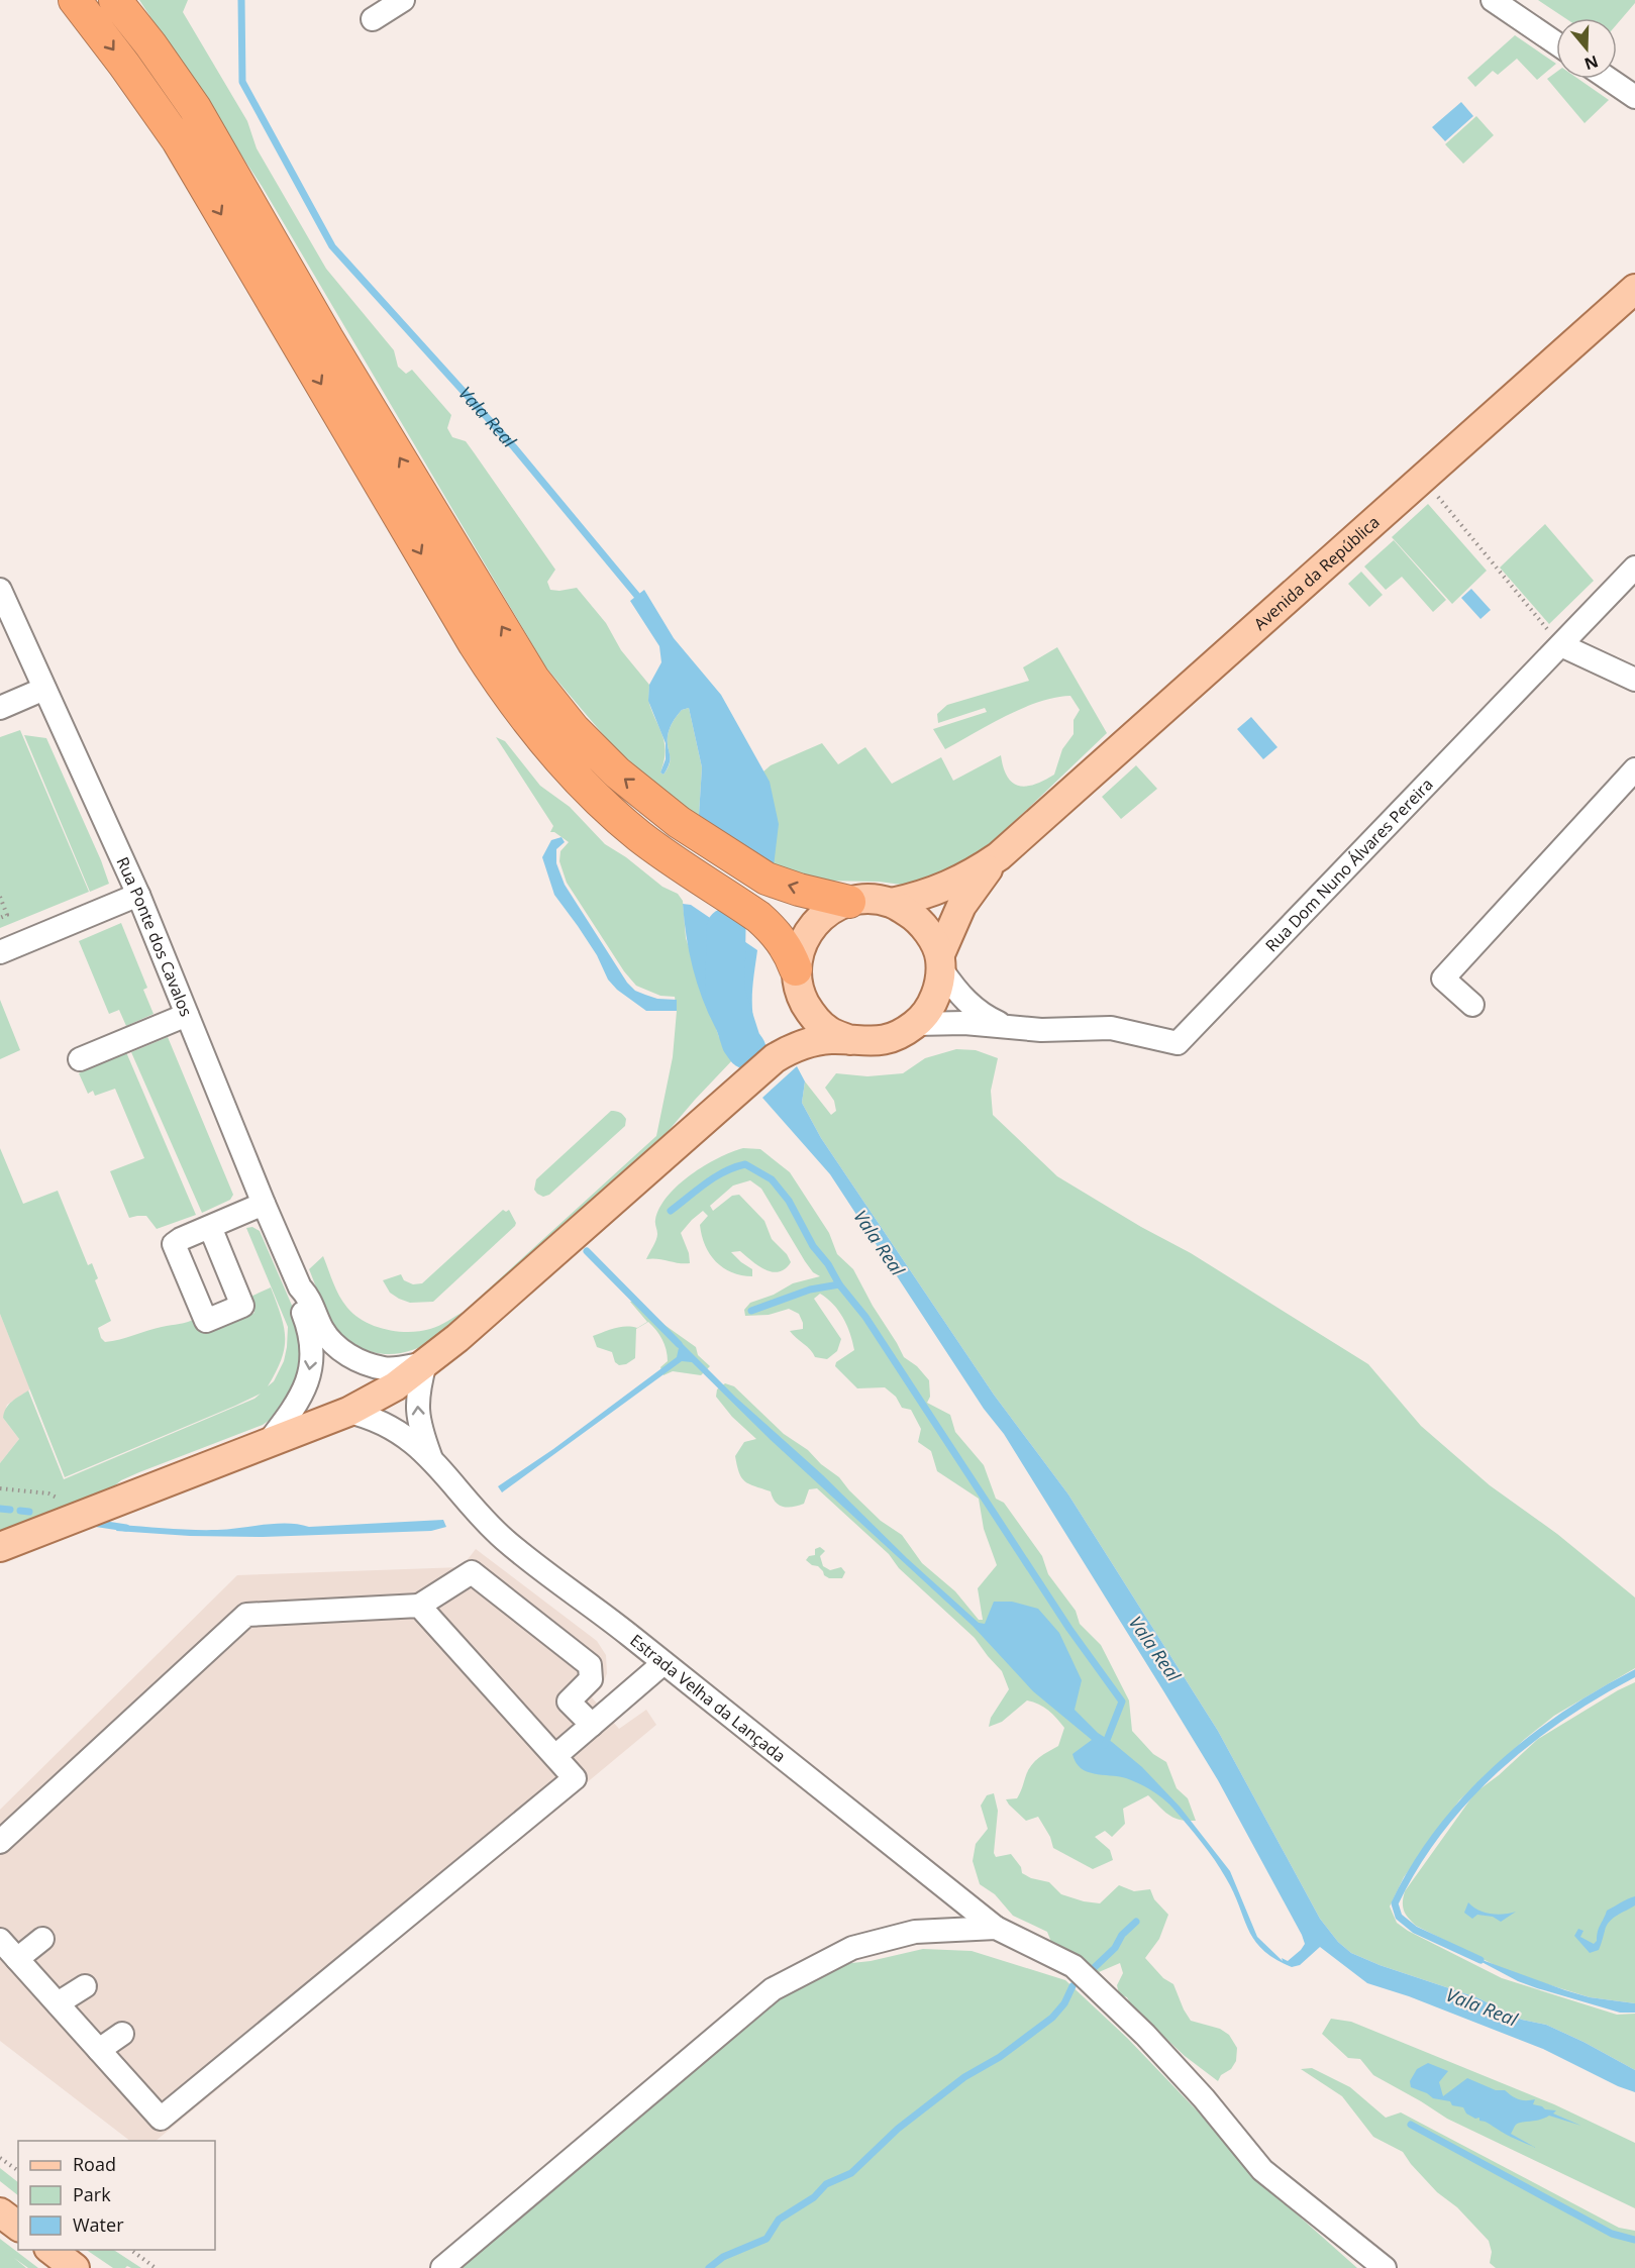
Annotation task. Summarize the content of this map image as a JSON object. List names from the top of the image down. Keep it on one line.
{"streets":{"main road":["Avenida da República"],"street":["Rua Dom Nuno Álvares Pereira","Rua Ponte dos Cavalos","Estrada Velha da Lançada"]},"crossings":[["Avenida da República","Rua Dom Nuno Álvares Pereira"]],"water":["Vala Real"],"legend":["Road","Park","Water"],"north":"bottom"}
